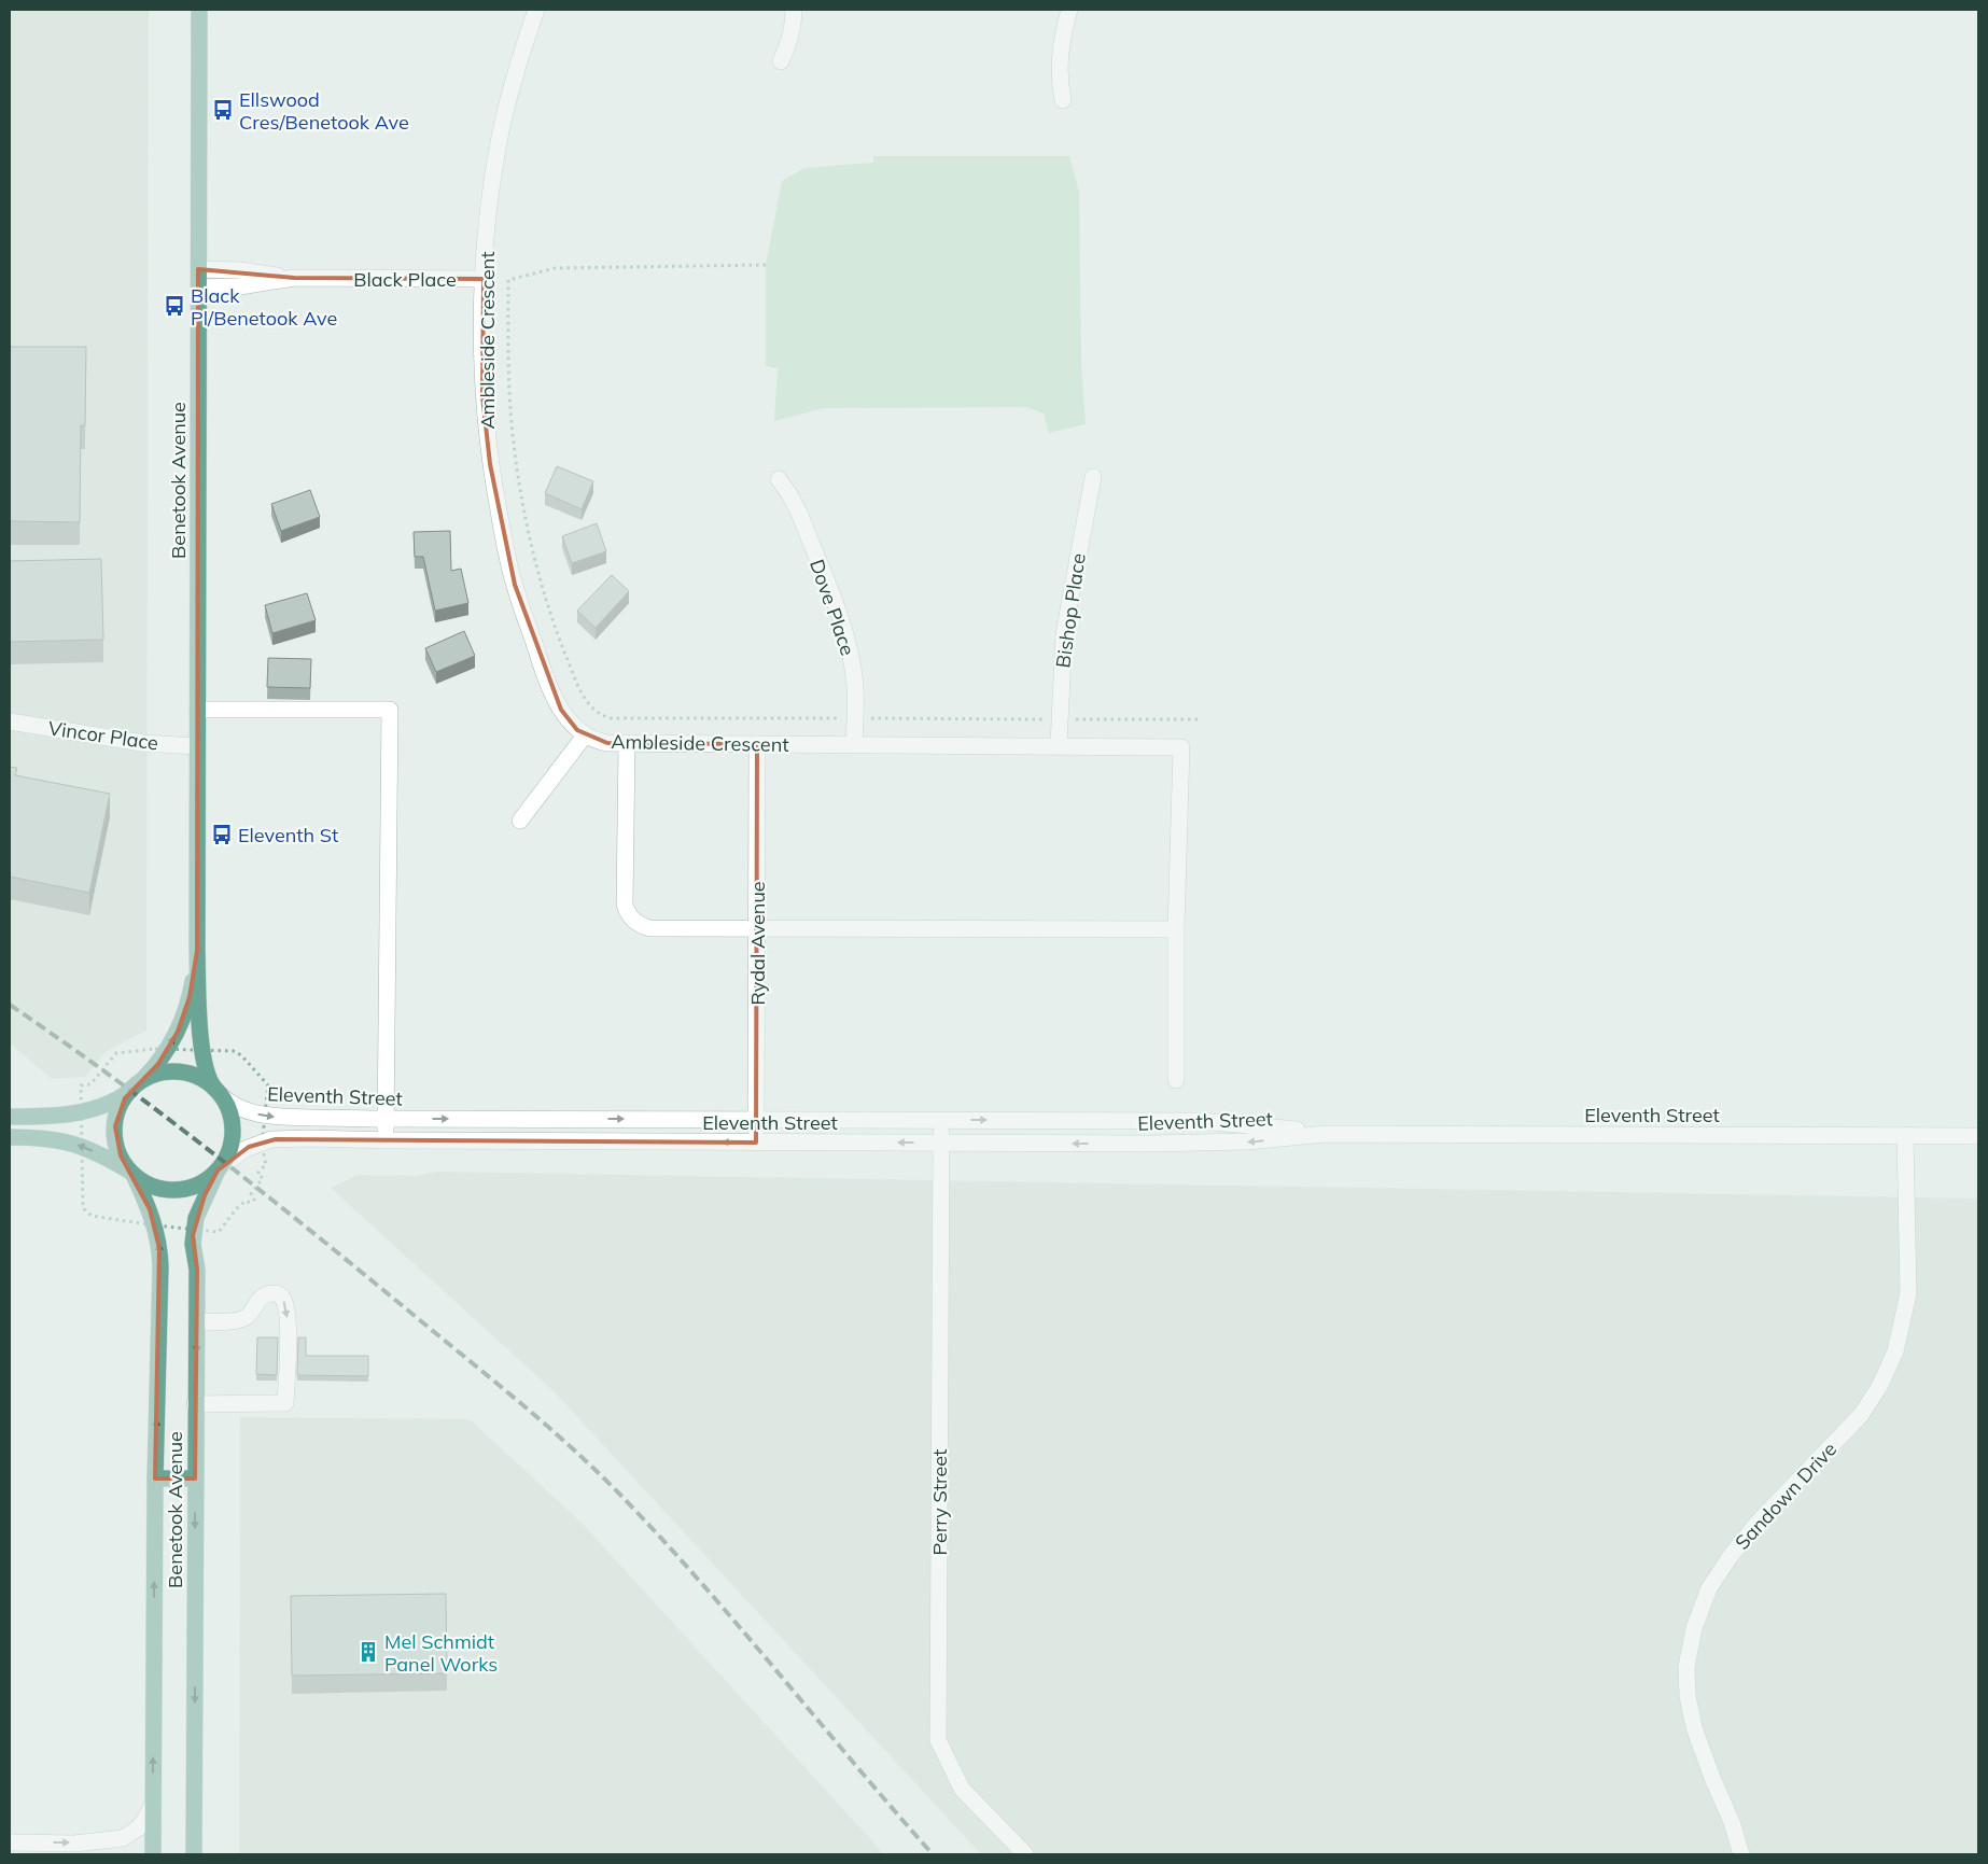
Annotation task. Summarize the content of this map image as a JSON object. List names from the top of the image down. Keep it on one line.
{"streets":{"main road":["Benetook Avenue"],"street":["Black Place","Ambleside Crescent","Dove Place","Bishop Place","Vincor Place","Rydal Avenue","Eleventh Street","Sandown Drive","Perry Street"]},"crossings":[["Black Place","Ambleside Crescent"],["Black Place","Benetook Avenue"],["Ambleside Crescent","Dove Place"],["Ambleside Crescent","Bishop Place"],["Ambleside Crescent","Rydal Avenue"],["Benetook Avenue","Vincor Place"],["Benetook Avenue","Eleventh Street"],["Rydal Avenue","Eleventh Street"],["Eleventh Street","Sandown Drive"],["Eleventh Street","Perry Street"]],"places":{"bus stop":["Ellswood Cres/Benetook Ave","Black Pl/Benetook Ave","Eleventh St"],"building":["Mel Schmidt Panel Works"]}}
